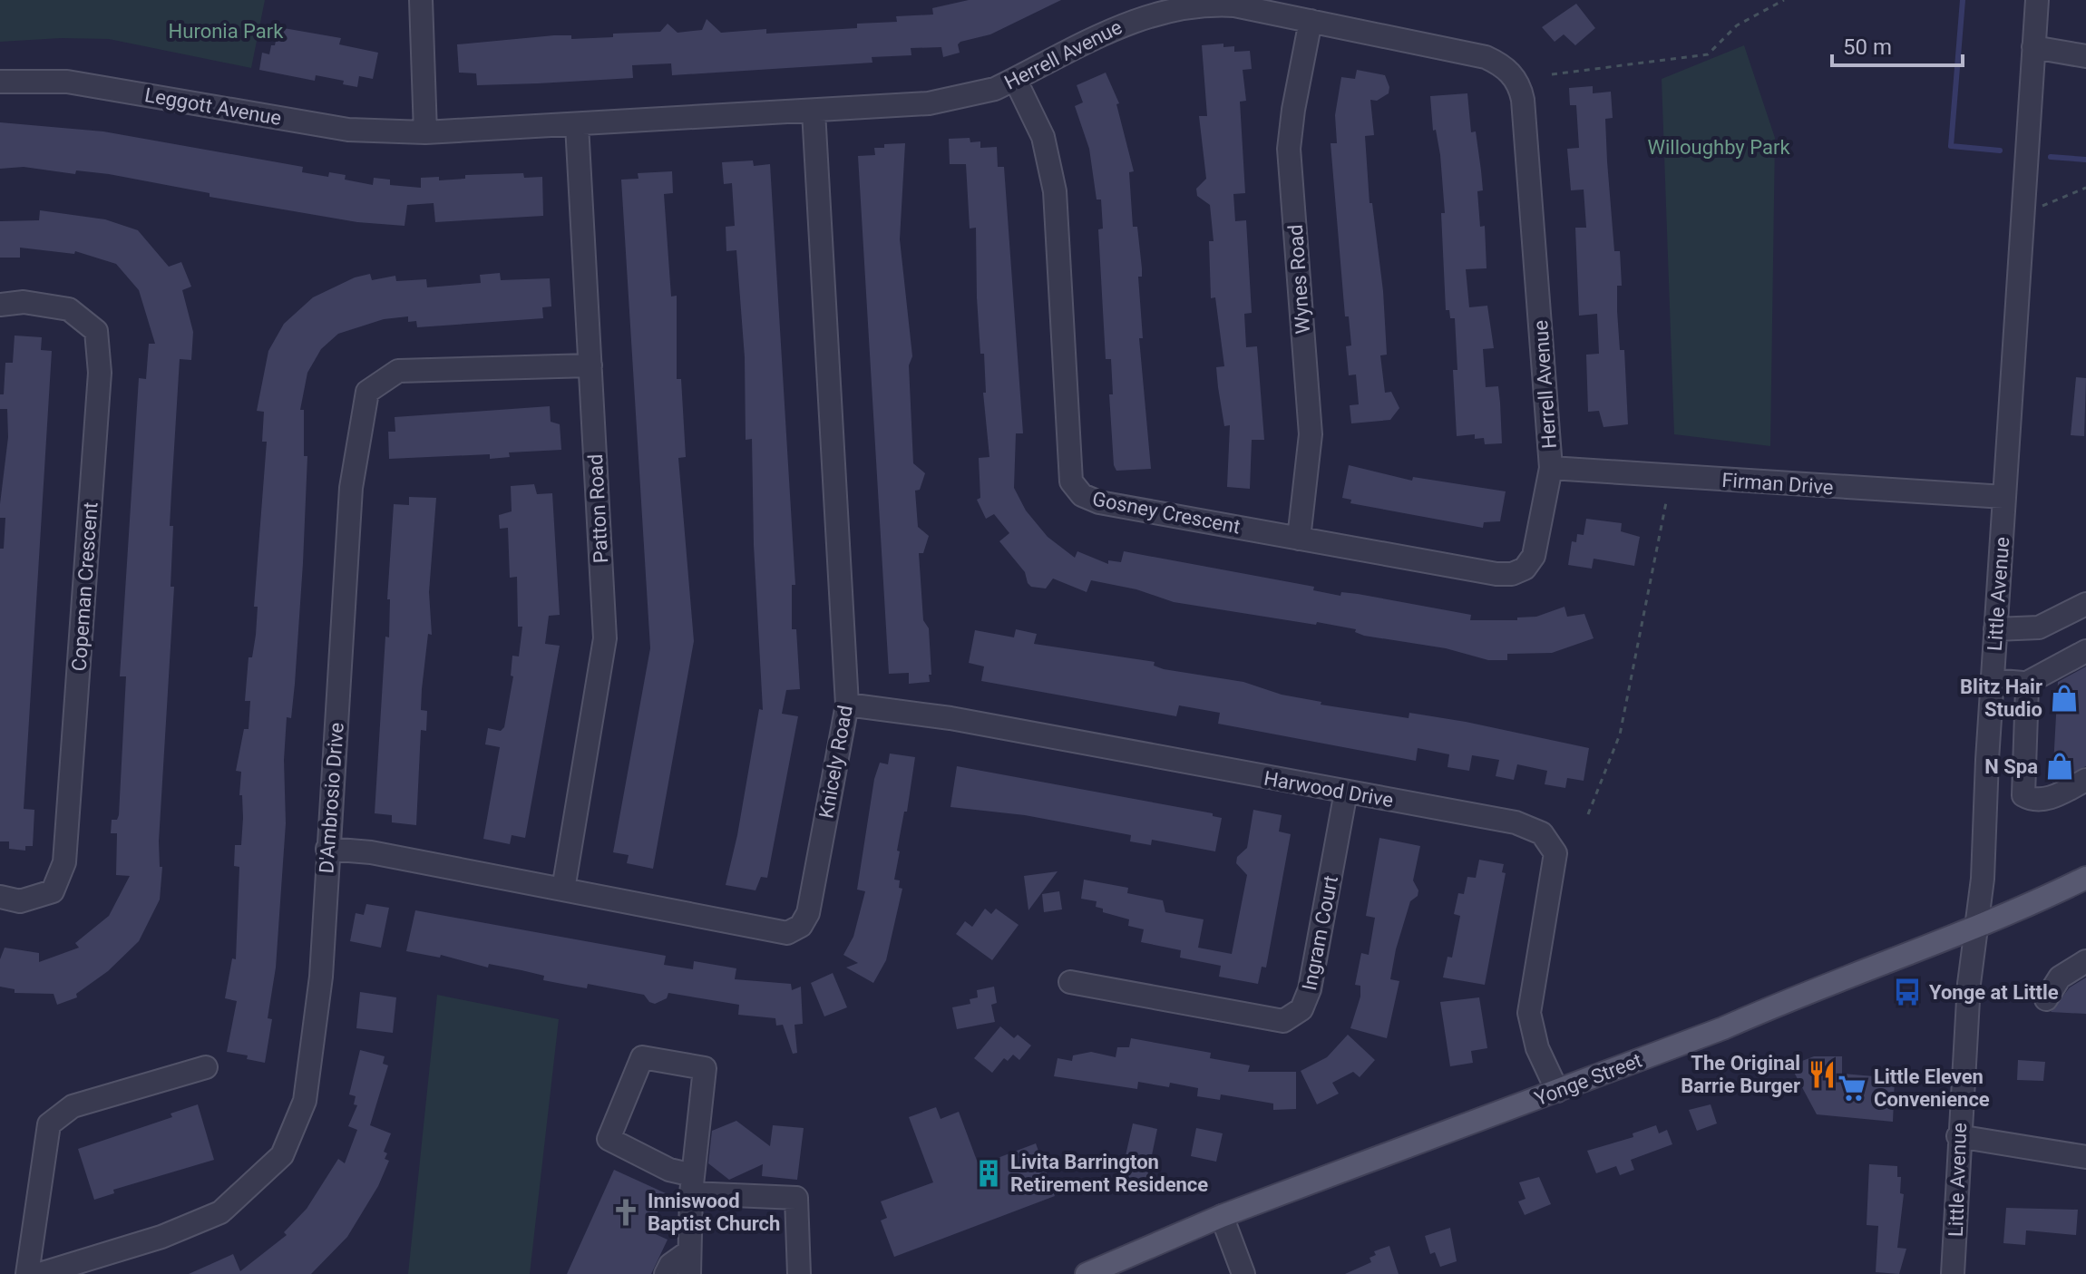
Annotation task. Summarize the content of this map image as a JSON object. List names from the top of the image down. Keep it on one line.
{"streets":{"main road":["Yonge Street"],"street":["Herrell Avenue","Leggott Avenue","Wynes Road","Firman Drive","Patton Road","Gosney Crescent","Copeman Crescent","Little Avenue","Knicely Road","Harwood Drive","D'Ambrosio Drive","Ingram Court"]},"crossings":[["Herrell Avenue","Leggott Avenue"],["Herrell Avenue","Wynes Road"],["Herrell Avenue","Firman Drive"],["Herrell Avenue","Patton Road"],["Herrell Avenue","Gosney Crescent"],["Herrell Avenue","Knicely Road"],["Wynes Road","Gosney Crescent"],["Firman Drive","Gosney Crescent"],["Firman Drive","Little Avenue"],["Patton Road","Knicely Road"],["Patton Road","D'Ambrosio Drive"],["Little Avenue","Yonge Street"],["Knicely Road","Harwood Drive"],["Knicely Road","D'Ambrosio Drive"],["Harwood Drive","Ingram Court"],["Harwood Drive","Yonge Street"]],"parks":["Huronia Park","Willoughby Park"],"places":{"shop":["Blitz Hair Studio","N Spa"],"bus stop":["Yonge at Little"],"restaurant":["The Original Barrie Burger"],"supermarket":["Little Eleven Convenience"],"building":["Livita Barrington Retirement Residence"],"church":["Inniswood Baptist Church"]},"scale_bar":"50 m"}
